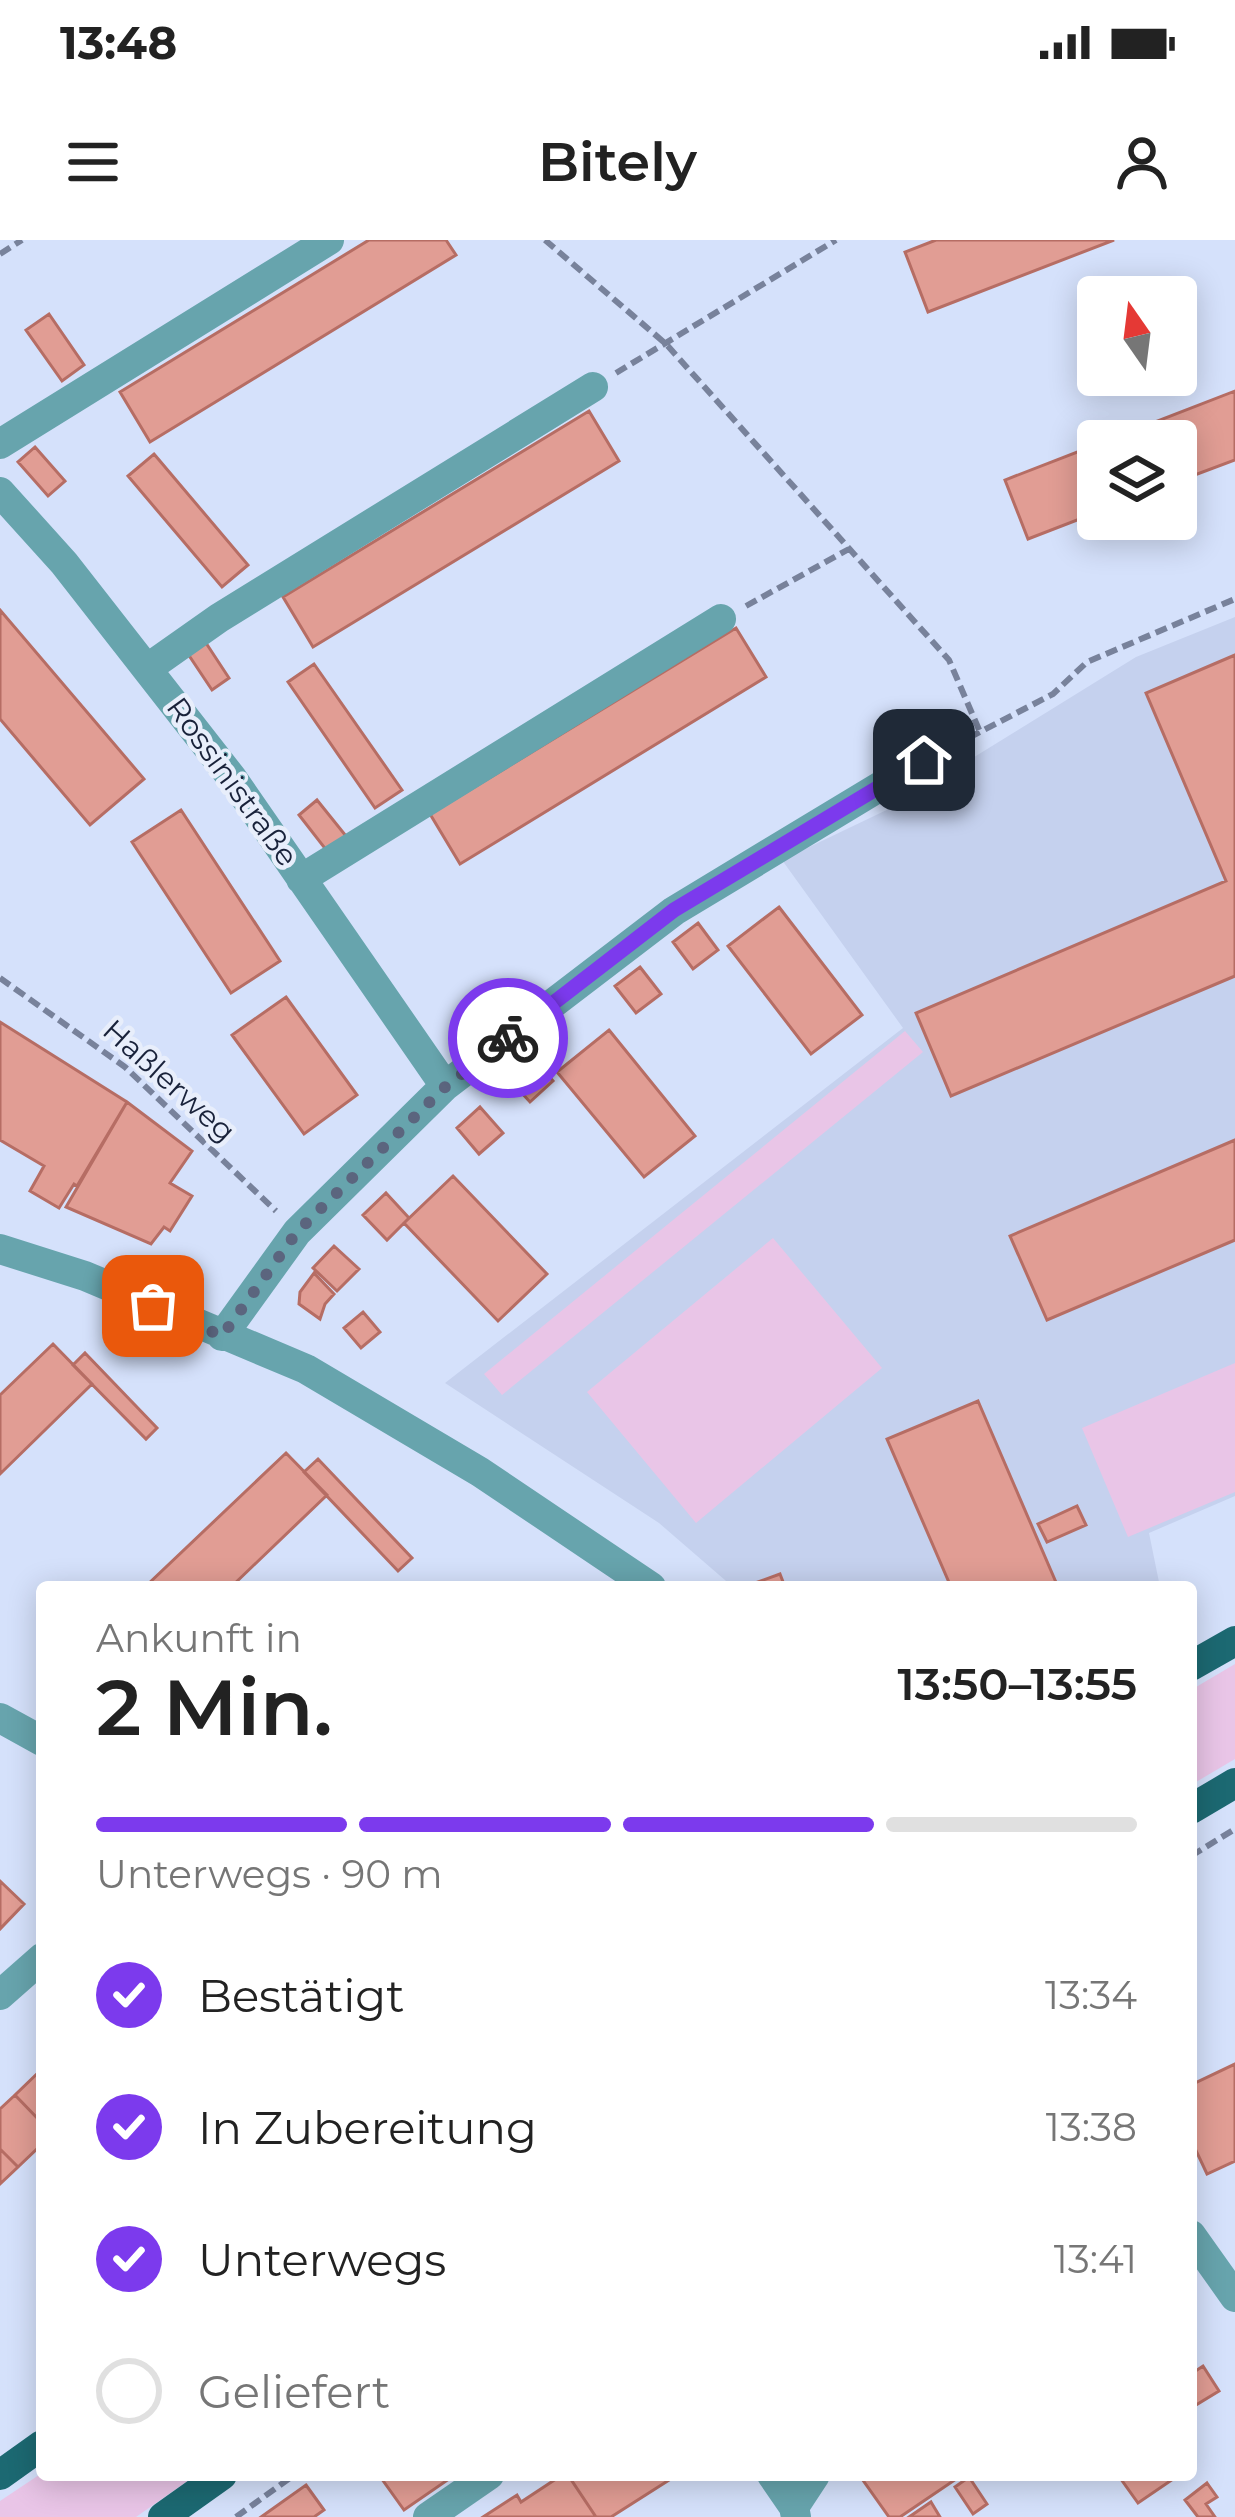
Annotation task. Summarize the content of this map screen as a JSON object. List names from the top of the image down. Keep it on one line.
{"streets":{"street":["Rossinistraße"],"path":["Haßlerweg"]},"north":"top","page":{"status":"13:48","header":"Bitely","heading":["2 Min.","Ankunft in","13:50–13:55"],"bar":"Unterwegs · 90 m","list":[["Bestätigt","13:34"],["In Zubereitung","13:38"],["Unterwegs","13:41"],"Geliefert"]}}
